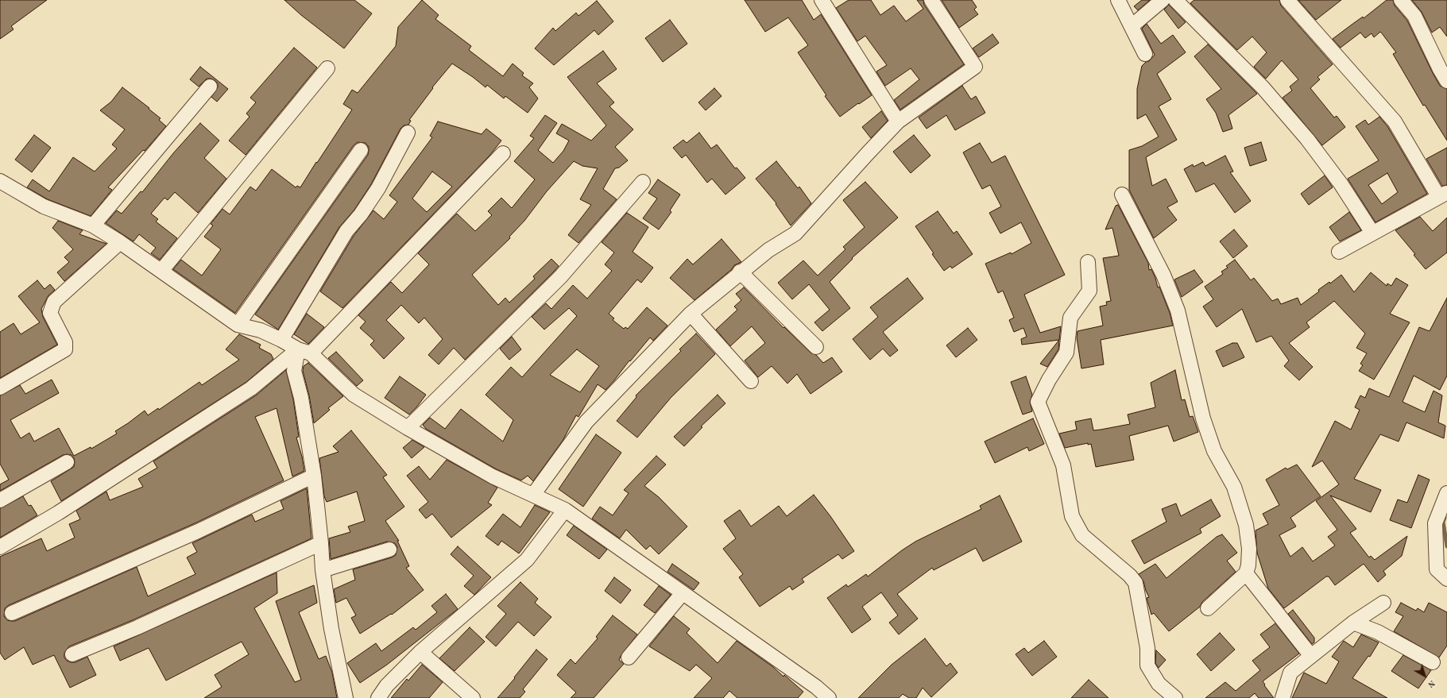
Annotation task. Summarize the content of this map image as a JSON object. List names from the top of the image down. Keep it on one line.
{"north":"bottom right"}
